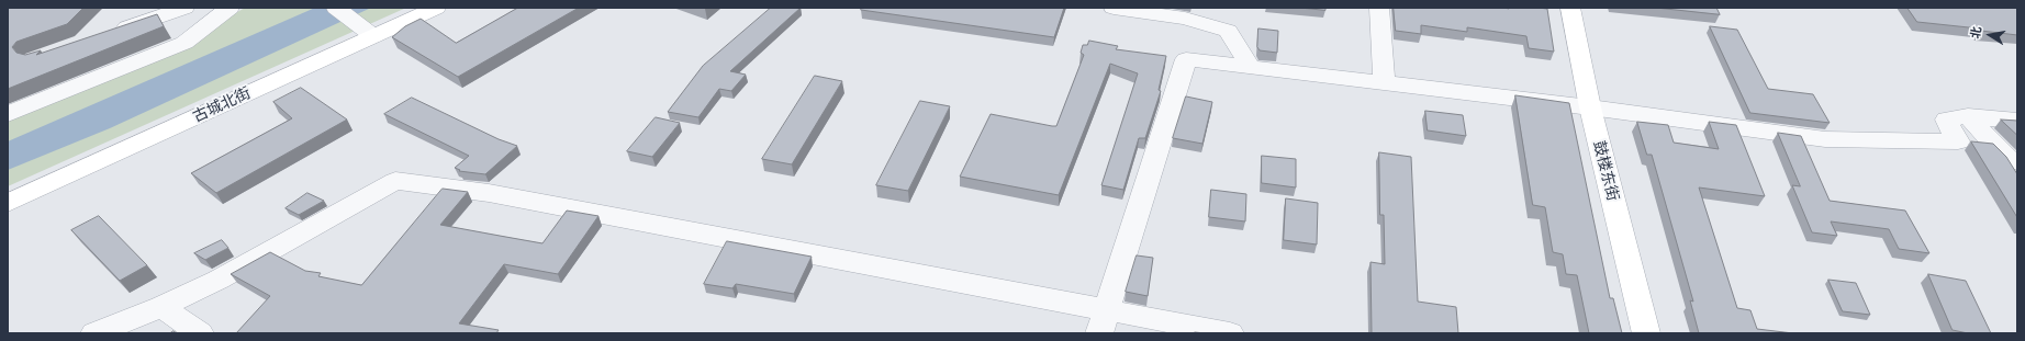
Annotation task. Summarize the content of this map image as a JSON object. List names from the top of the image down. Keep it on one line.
{"streets":{"main road":["古城北街","鼓楼东街"]},"north":"left"}
